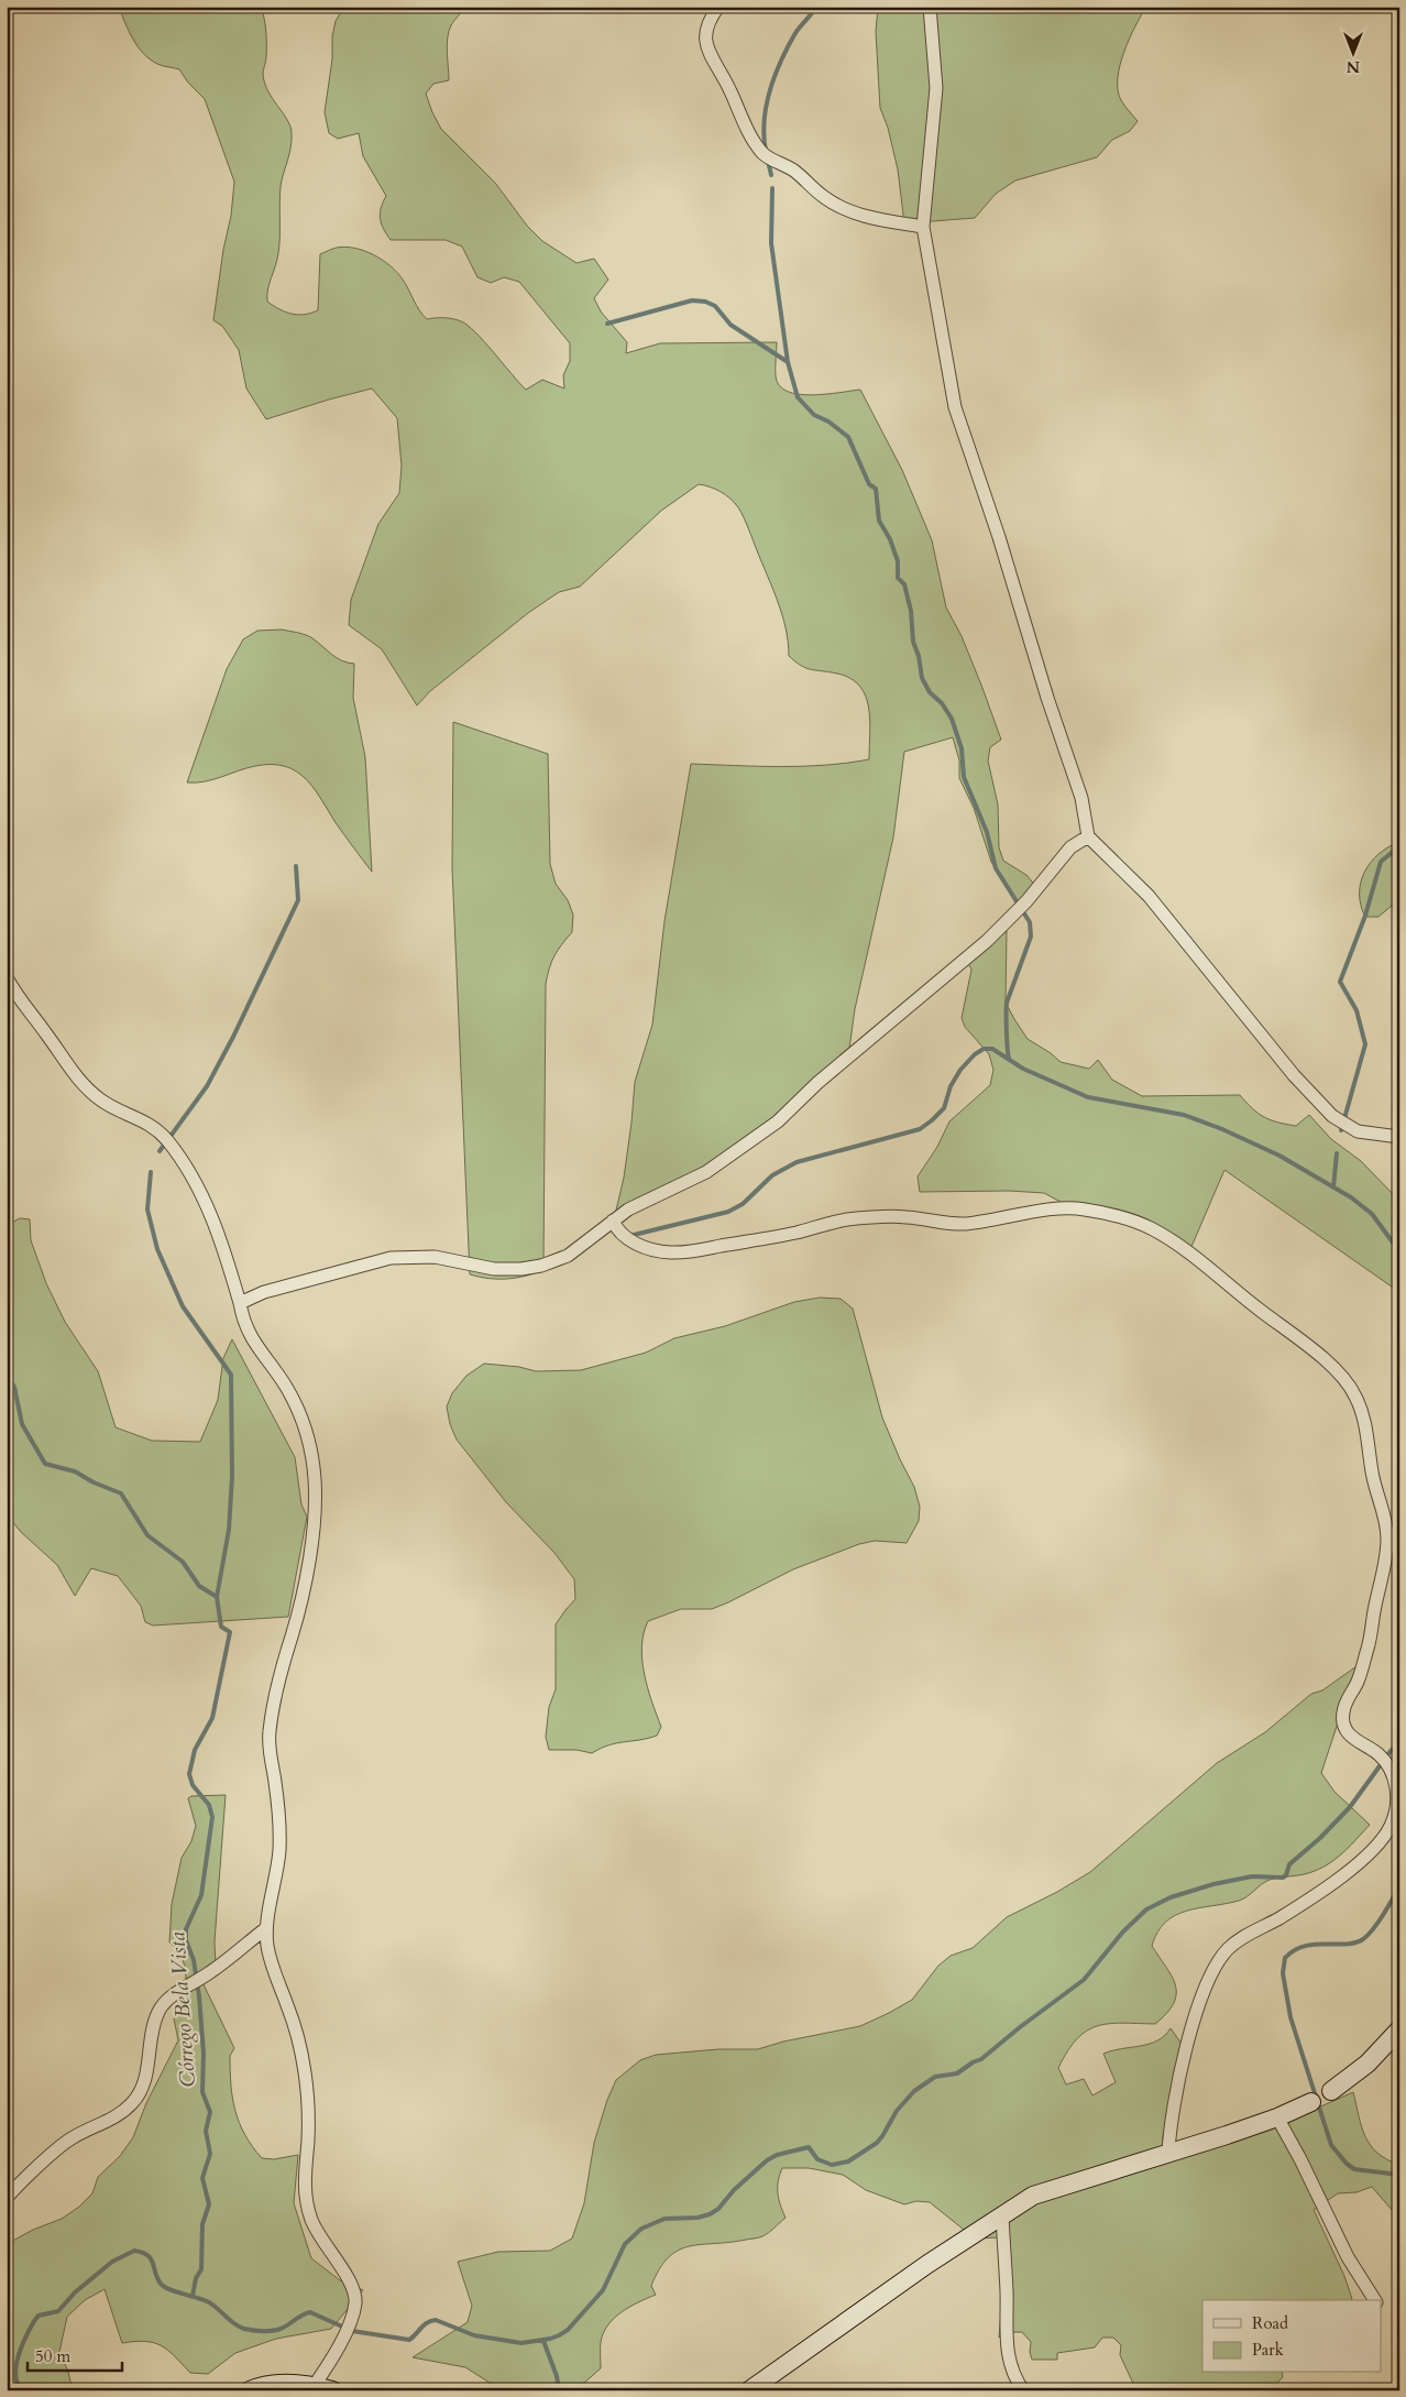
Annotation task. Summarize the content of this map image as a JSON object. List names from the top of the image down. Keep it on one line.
{"water":["Córrego Bela Vista"],"legend":["Road","Park"],"scale_bar":"50 m","north":"bottom"}
